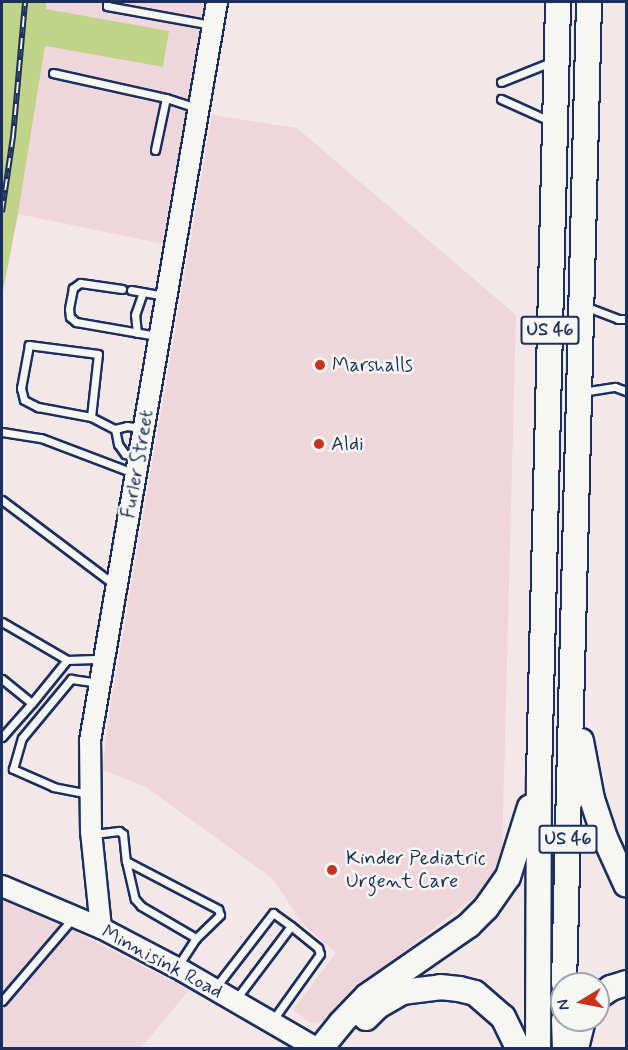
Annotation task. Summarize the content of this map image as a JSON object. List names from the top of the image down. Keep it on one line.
{"streets":{"highway":["US 46"],"street":["Furler Street","Minnisink Road"]},"crossings":[["Furler Street","Minnisink Road"]],"places":["Marshalls","Aldi","Kinder Pediatric Urgent Care"],"north":"left"}
